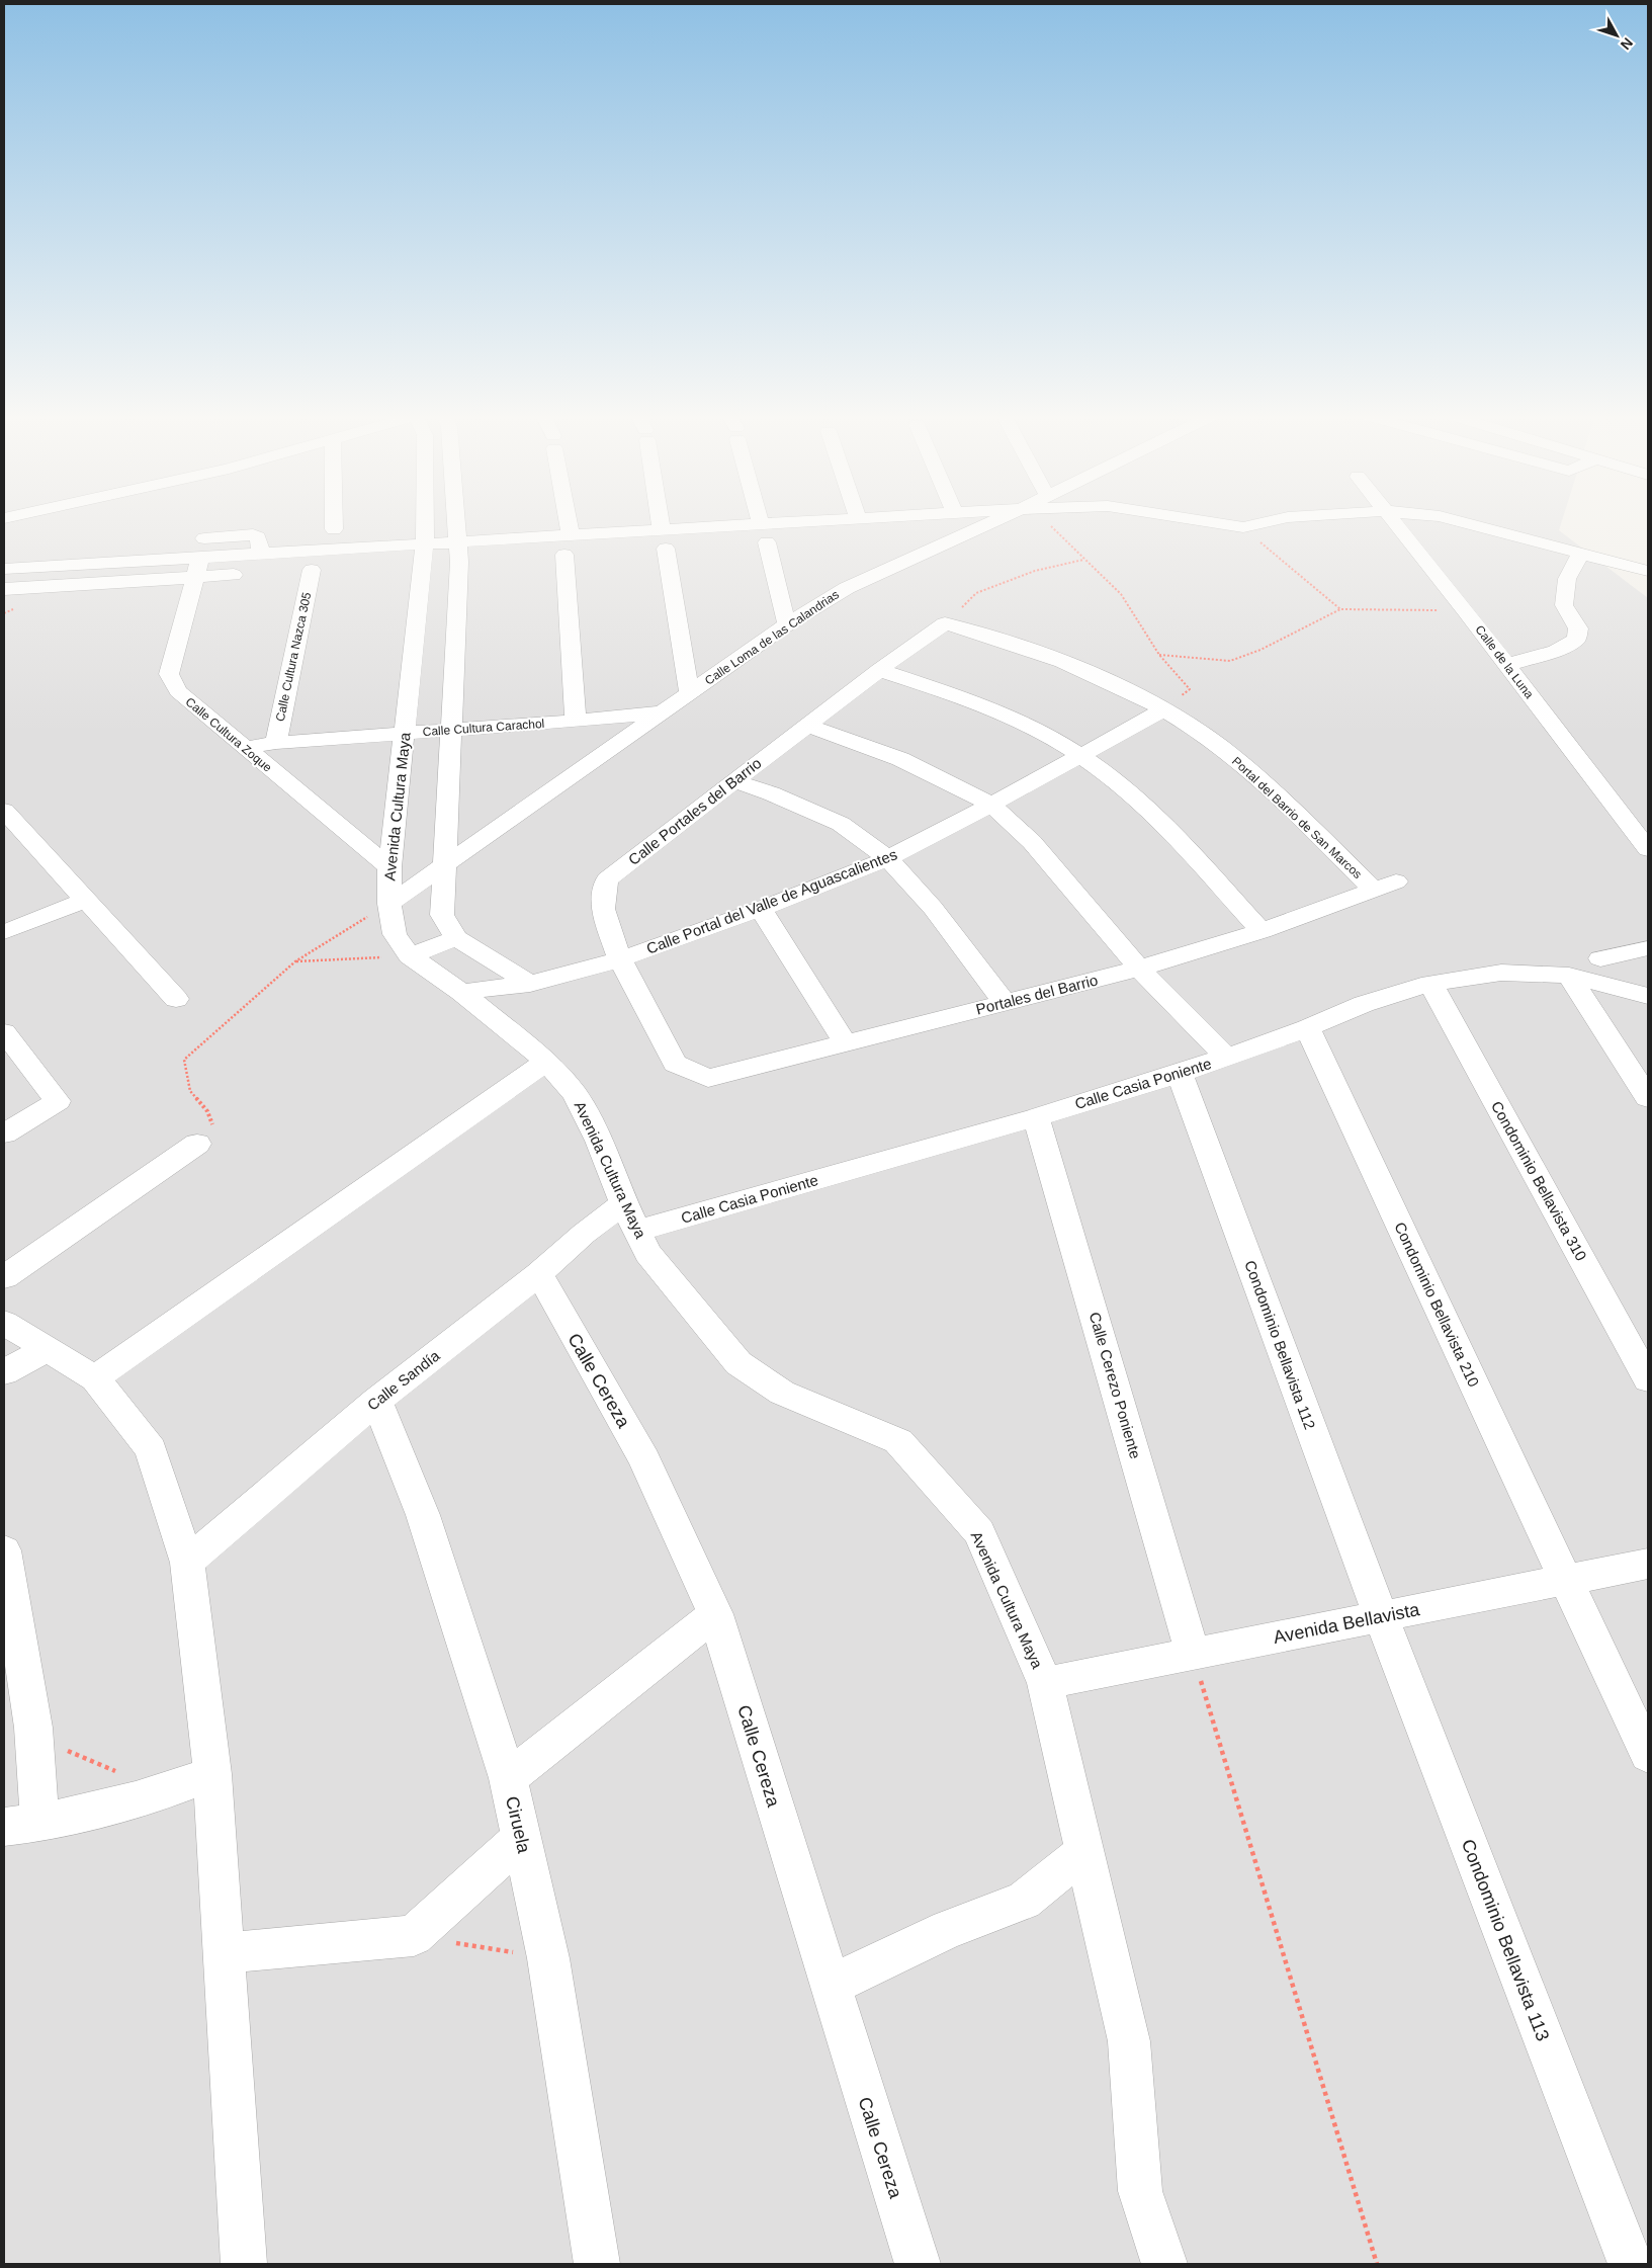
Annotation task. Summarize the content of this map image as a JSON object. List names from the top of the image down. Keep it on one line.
{"streets":{"street":["Calle Loma de las Calandrias","Calle Cultura Nazca 305","Calle de la Luna","Calle Cultura Carachol","Calle Cultura Zoque","Avenida Cultura Maya","Calle Portales del Barrio","Portal del Barrio de San Marcos","Calle Portal del Valle de Aguascalientes","Portales del Barrio","Calle Casia Poniente","Condominio Bellavista 310","Condominio Bellavista 210","Condominio Bellavista 112","Calle Sandía","Calle Cereza","Calle Cerezo Poniente","Avenida Bellavista","Ciruela","Condominio Bellavista 113"]},"crossings":[["Calle Loma de las Calandrias","Calle Cultura Carachol"],["Calle Loma de las Calandrias","Avenida Cultura Maya"],["Calle Cultura Nazca 305","Calle Cultura Carachol"],["Calle Cultura Carachol","Calle Cultura Zoque"],["Calle Cultura Carachol","Avenida Cultura Maya"],["Calle Cultura Zoque","Avenida Cultura Maya"],["Avenida Cultura Maya","Calle Portal del Valle de Aguascalientes"],["Avenida Cultura Maya","Calle Casia Poniente"],["Avenida Cultura Maya","Calle Sandía"],["Avenida Cultura Maya","Avenida Bellavista"],["Calle Portales del Barrio","Portal del Barrio de San Marcos"],["Calle Portales del Barrio","Calle Portal del Valle de Aguascalientes"],["Calle Portales del Barrio","Portales del Barrio"],["Portal del Barrio de San Marcos","Calle Portal del Valle de Aguascalientes"],["Portal del Barrio de San Marcos","Portales del Barrio"],["Calle Casia Poniente","Condominio Bellavista 310"],["Calle Casia Poniente","Condominio Bellavista 210"],["Calle Casia Poniente","Condominio Bellavista 112"],["Calle Casia Poniente","Calle Cerezo Poniente"],["Condominio Bellavista 210","Avenida Bellavista"],["Condominio Bellavista 112","Avenida Bellavista"],["Condominio Bellavista 112","Condominio Bellavista 113"],["Calle Sandía","Calle Cereza"],["Calle Sandía","Ciruela"],["Calle Cerezo Poniente","Avenida Bellavista"],["Avenida Bellavista","Condominio Bellavista 113"]],"north":"bottom right"}
